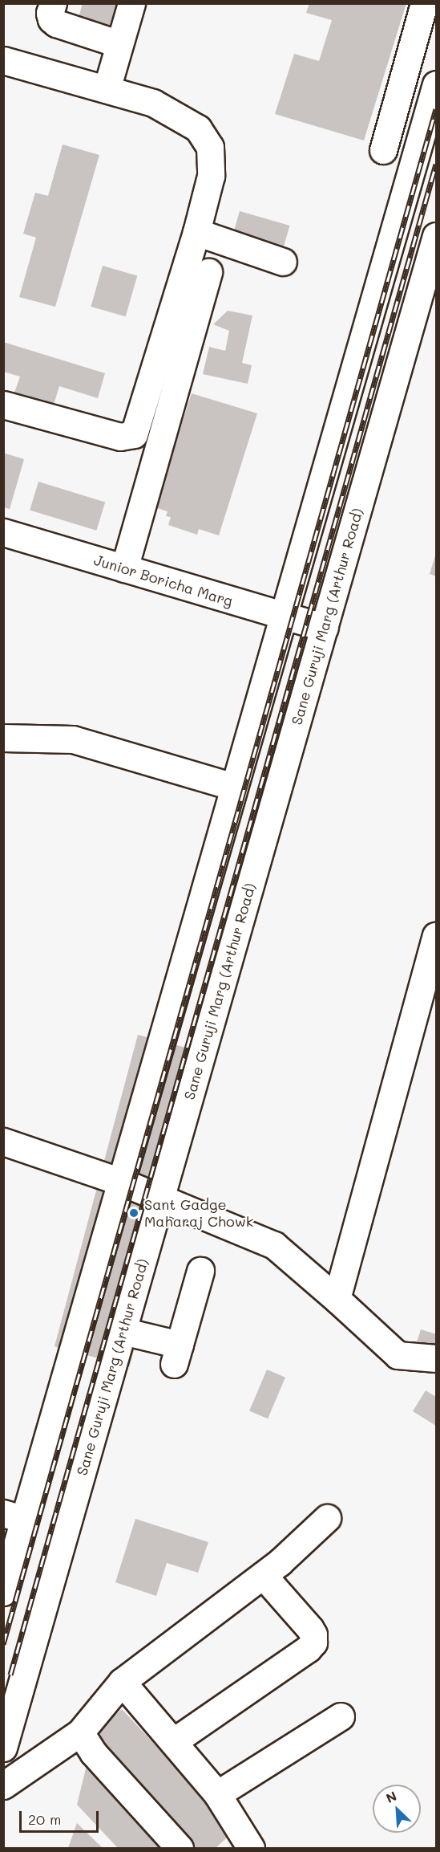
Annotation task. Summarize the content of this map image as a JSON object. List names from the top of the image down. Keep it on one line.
{"streets":{"main road":["Junior Boricha Marg","Sane Guruji Marg (Arthur Road)"]},"crossings":[["Junior Boricha Marg","Sane Guruji Marg (Arthur Road)"]],"places":["Sant Gadge Maharaj Chowk"],"scale_bar":"20 m","north":"top left"}
